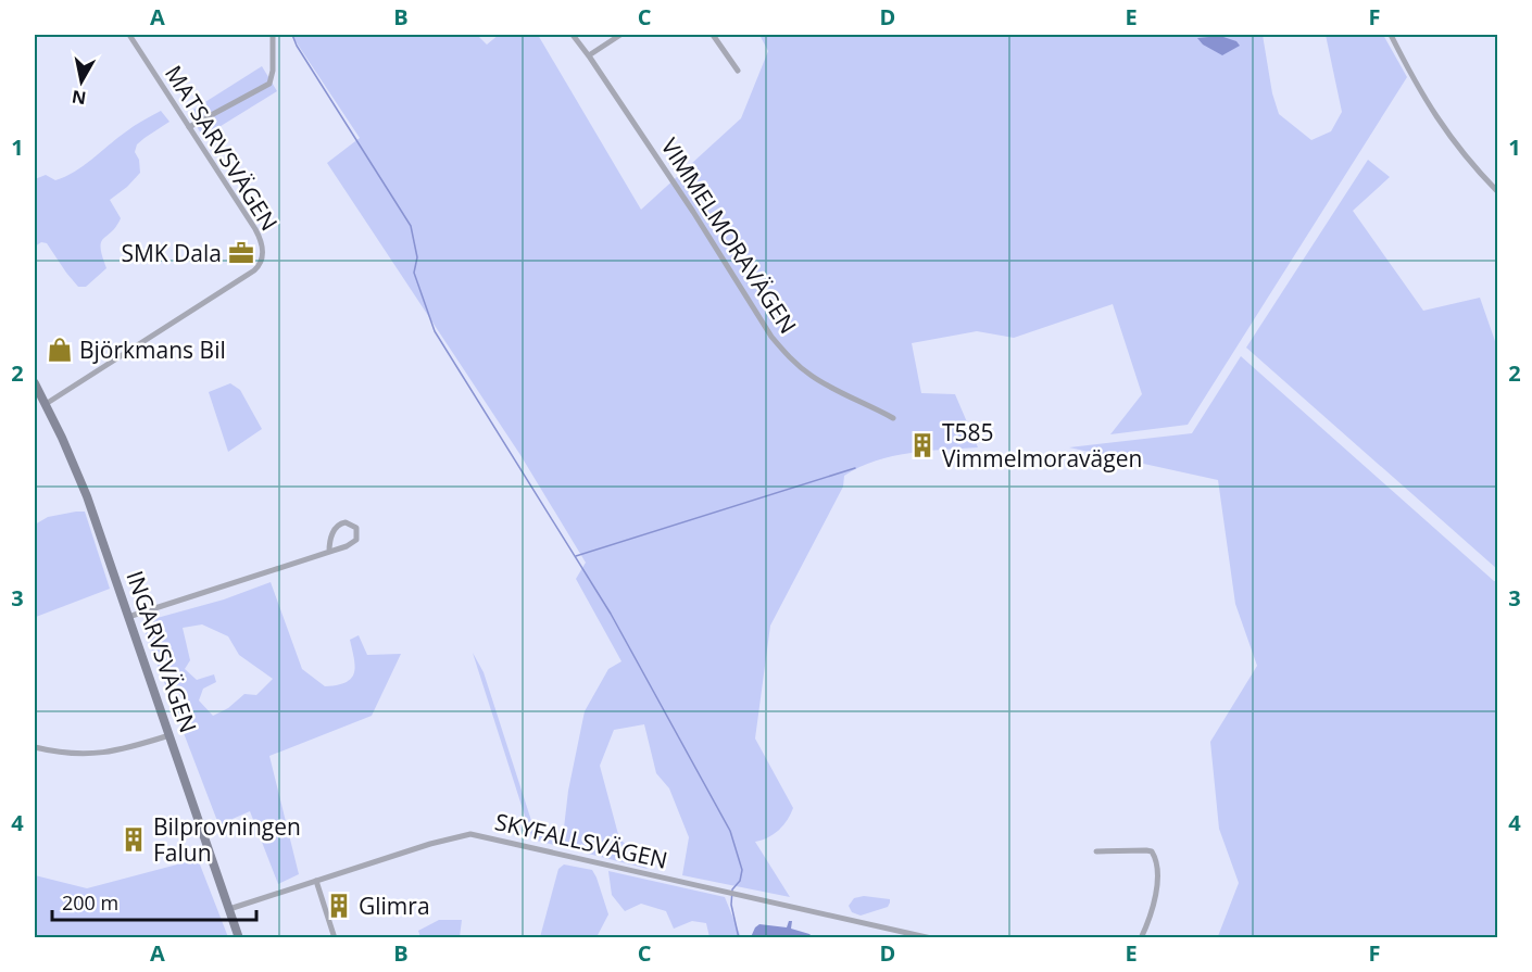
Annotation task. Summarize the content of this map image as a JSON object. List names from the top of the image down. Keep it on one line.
{"streets":{"street":["MATSARVSVÄGEN","VIMMELMORAVÄGEN","INGARVSVÄGEN","SKYFALLSVÄGEN"]},"crossings":[["MATSARVSVÄGEN","INGARVSVÄGEN"],["INGARVSVÄGEN","SKYFALLSVÄGEN"]],"places":{"office":["SMK Dala"],"shop":["Björkmans Bil"],"building":["T585 Vimmelmoravägen","Bilprovningen Falun","Glimra"]},"scale_bar":"200 m","north":"bottom","grid":{"columns":["A","B","C","D","E","F"],"rows":["1","2","3","4"]}}
